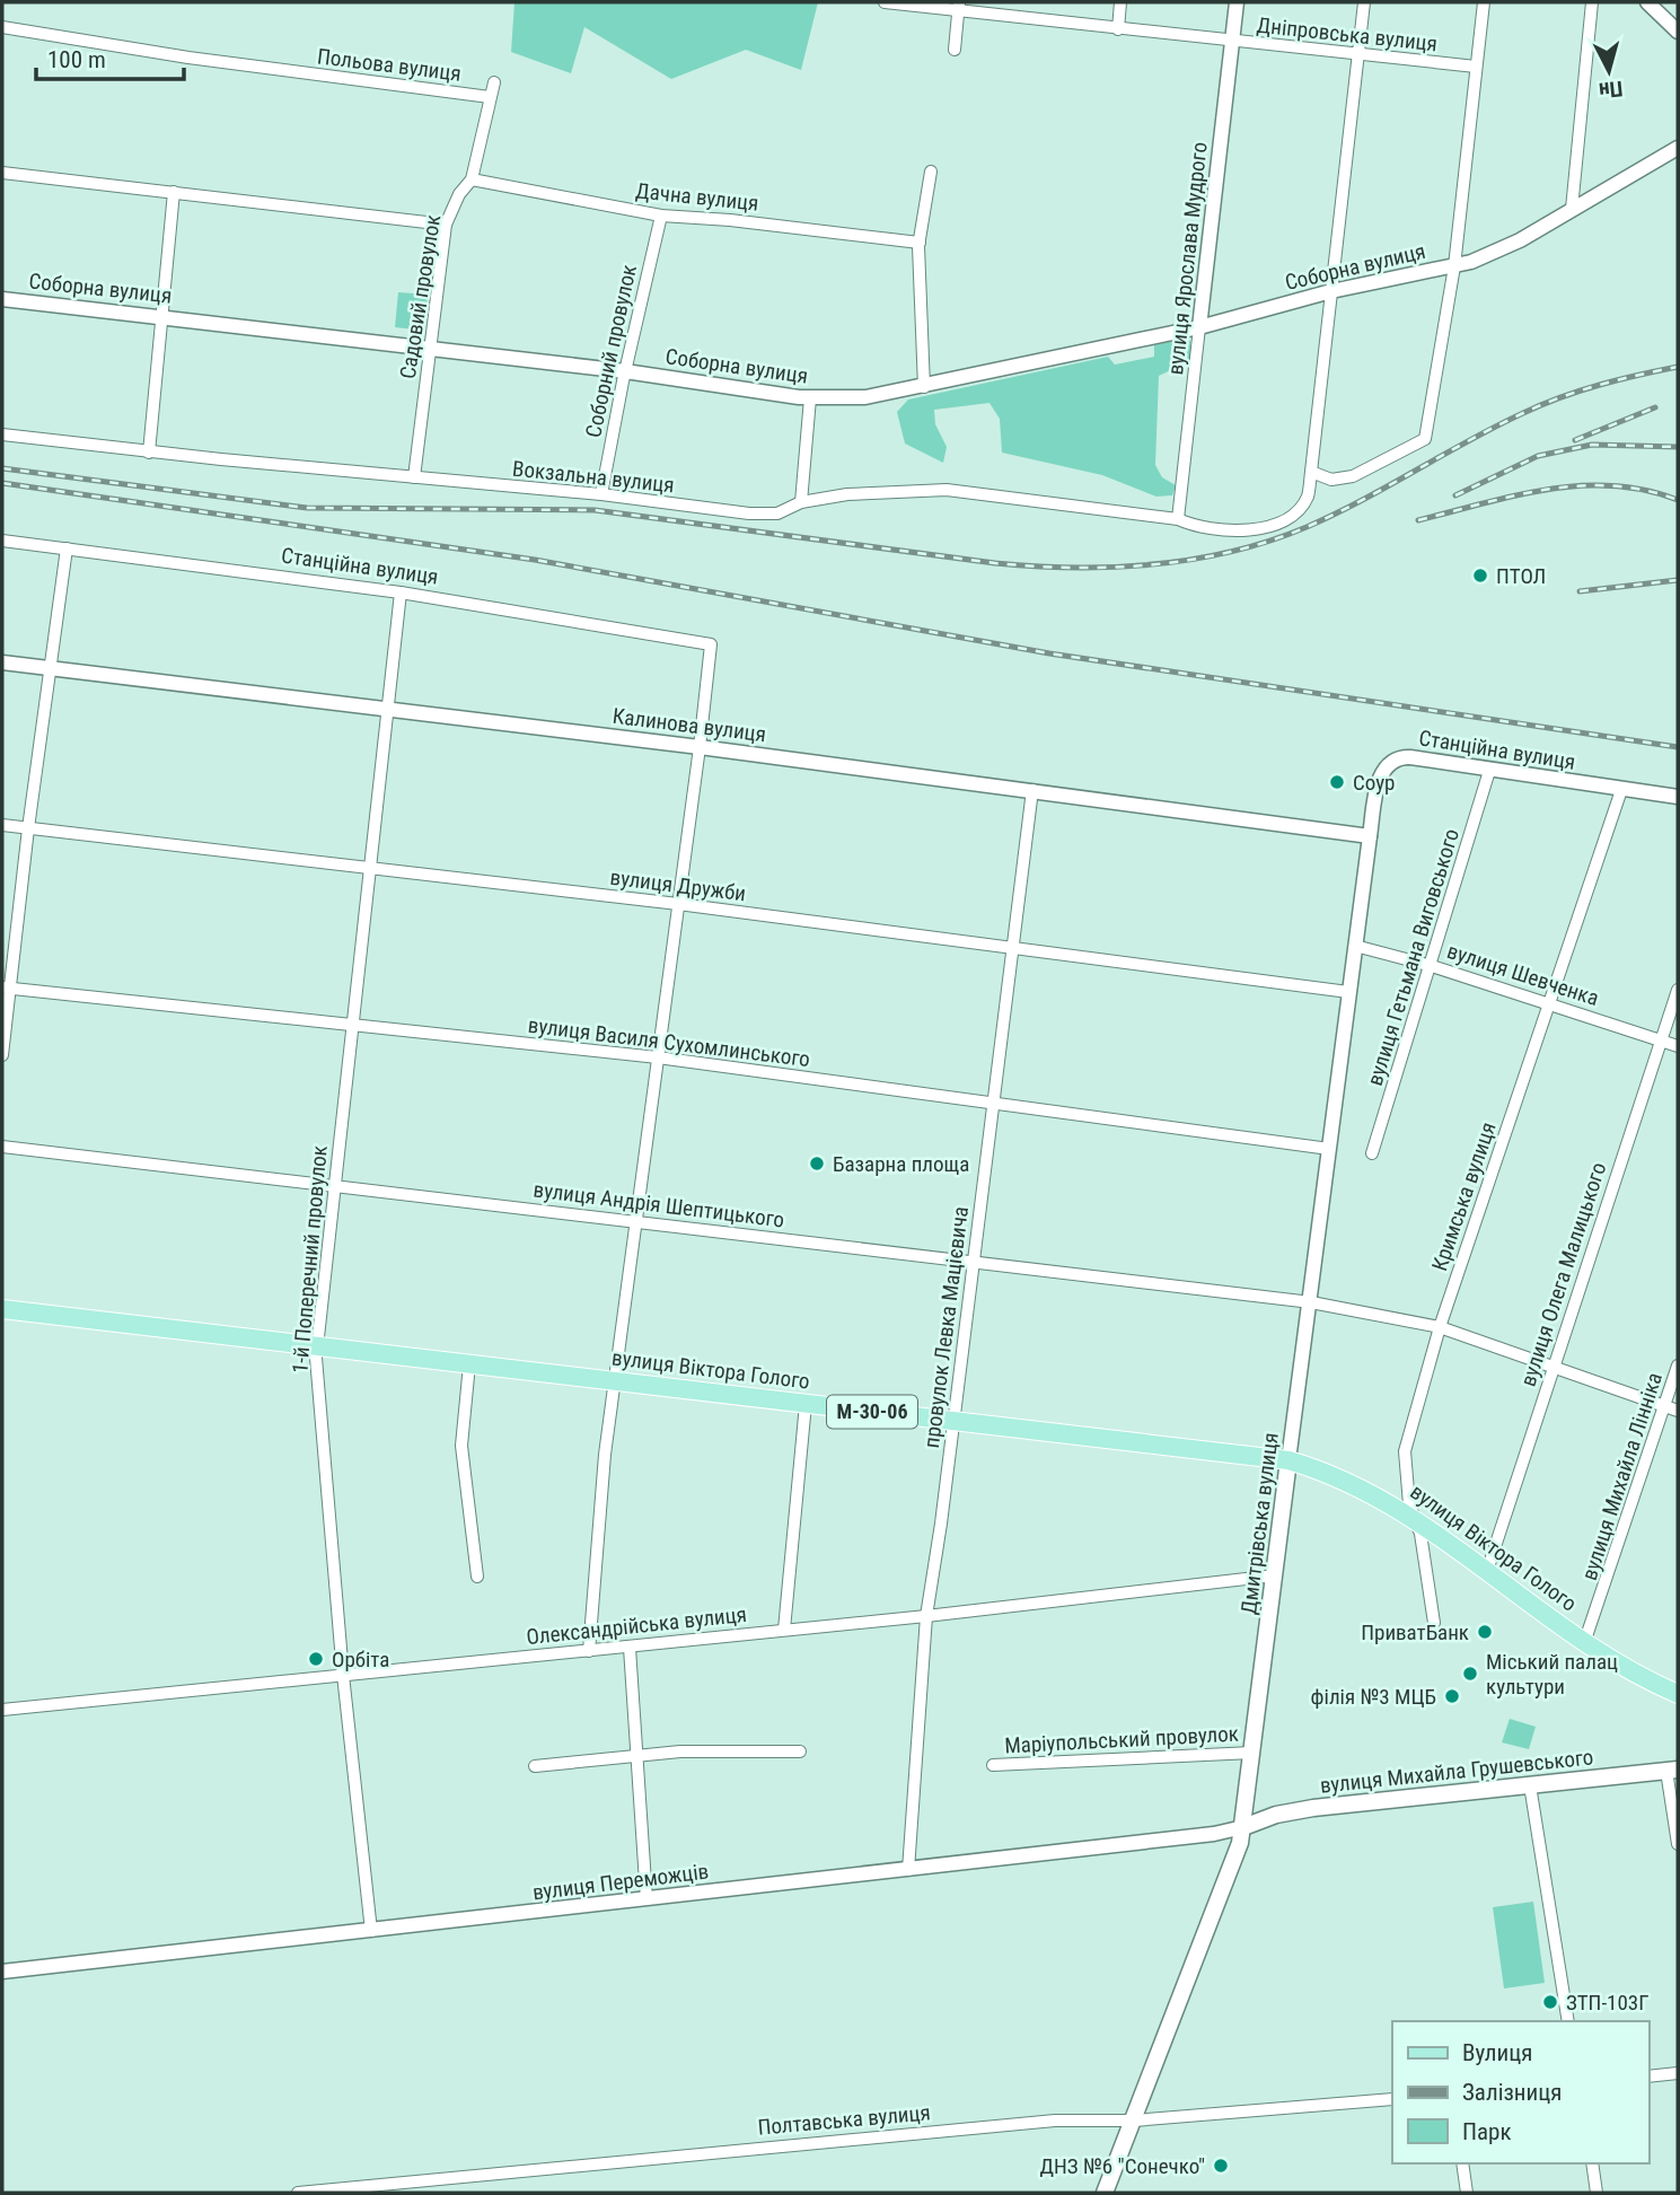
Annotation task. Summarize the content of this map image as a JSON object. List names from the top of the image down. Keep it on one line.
{"streets":{"main road":["вулиця Віктора Голого","М-30-06","Дмитрівська вулиця","вулиця Михайла Грушевського"],"street":["Дніпровська вулиця","Польова вулиця","Дачна вулиця","вулиця Ярослава Мудрого","Соборна вулиця","Садовий провулок","Соборний провулок","Вокзальна вулиця","Станційна вулиця","Калинова вулиця","вулиця Дружби","вулиця Гетьмана Виговського","вулиця Шевченка","вулиця Василя Сухомлинського","Кримська вулиця","вулиця Андрія Шептицького","1-й Поперечний провулок","вулиця Олега Малицького","провулок Левка Мацієвича","вулиця Михайла Лінніка","Олександрійська вулиця","Маріупольський провулок","вулиця Переможців","Полтавська вулиця"]},"crossings":[["Дніпровська вулиця","вулиця Ярослава Мудрого"],["Дніпровська вулиця","Вокзальна вулиця"],["Польова вулиця","Садовий провулок"],["Дачна вулиця","Садовий провулок"],["Дачна вулиця","Соборний провулок"],["вулиця Ярослава Мудрого","Соборна вулиця"],["вулиця Ярослава Мудрого","Вокзальна вулиця"],["Соборна вулиця","Садовий провулок"],["Соборна вулиця","Соборний провулок"],["Соборна вулиця","Вокзальна вулиця"],["Садовий провулок","Вокзальна вулиця"],["Соборний провулок","Вокзальна вулиця"],["Станційна вулиця","Калинова вулиця"],["Станційна вулиця","вулиця Гетьмана Виговського"],["Станційна вулиця","Кримська вулиця"],["Станційна вулиця","1-й Поперечний провулок"],["Станційна вулиця","Дмитрівська вулиця"],["Калинова вулиця","1-й Поперечний провулок"],["Калинова вулиця","провулок Левка Мацієвича"],["Калинова вулиця","Дмитрівська вулиця"],["вулиця Дружби","1-й Поперечний провулок"],["вулиця Дружби","провулок Левка Мацієвича"],["вулиця Дружби","Дмитрівська вулиця"],["вулиця Гетьмана Виговського","вулиця Шевченка"],["вулиця Шевченка","Кримська вулиця"],["вулиця Шевченка","вулиця Олега Малицького"],["вулиця Шевченка","Дмитрівська вулиця"],["вулиця Василя Сухомлинського","1-й Поперечний провулок"],["вулиця Василя Сухомлинського","провулок Левка Мацієвича"],["вулиця Василя Сухомлинського","Дмитрівська вулиця"],["Кримська вулиця","вулиця Андрія Шептицького"],["Кримська вулиця","вулиця Віктора Голого"],["вулиця Андрія Шептицького","1-й Поперечний провулок"],["вулиця Андрія Шептицького","вулиця Олега Малицького"],["вулиця Андрія Шептицького","провулок Левка Мацієвича"],["вулиця Андрія Шептицького","вулиця Михайла Лінніка"],["вулиця Андрія Шептицького","Дмитрівська вулиця"],["1-й Поперечний провулок","вулиця Віктора Голого"],["1-й Поперечний провулок","Олександрійська вулиця"],["1-й Поперечний провулок","вулиця Переможців"],["вулиця Олега Малицького","вулиця Віктора Голого"],["провулок Левка Мацієвича","вулиця Віктора Голого"],["провулок Левка Мацієвича","Олександрійська вулиця"],["провулок Левка Мацієвича","вулиця Переможців"],["вулиця Віктора Голого","вулиця Михайла Лінніка"],["вулиця Віктора Голого","Дмитрівська вулиця"],["Дмитрівська вулиця","Олександрійська вулиця"],["Дмитрівська вулиця","Маріупольський провулок"],["Дмитрівська вулиця","вулиця Михайла Грушевського"],["Дмитрівська вулиця","вулиця Переможців"],["Дмитрівська вулиця","Полтавська вулиця"],["вулиця Михайла Грушевського","вулиця Переможців"]],"places":["ПТОЛ","Соур","Базарна площа","ПриватБанк","Орбіта","Міський палац культури","філія №3 МЦБ","ЗТП-103Г","ДНЗ №6 \"Сонечко\""],"legend":["Вулиця","Залізниця","Парк"],"scale_bar":"100 m","north":"bottom"}
